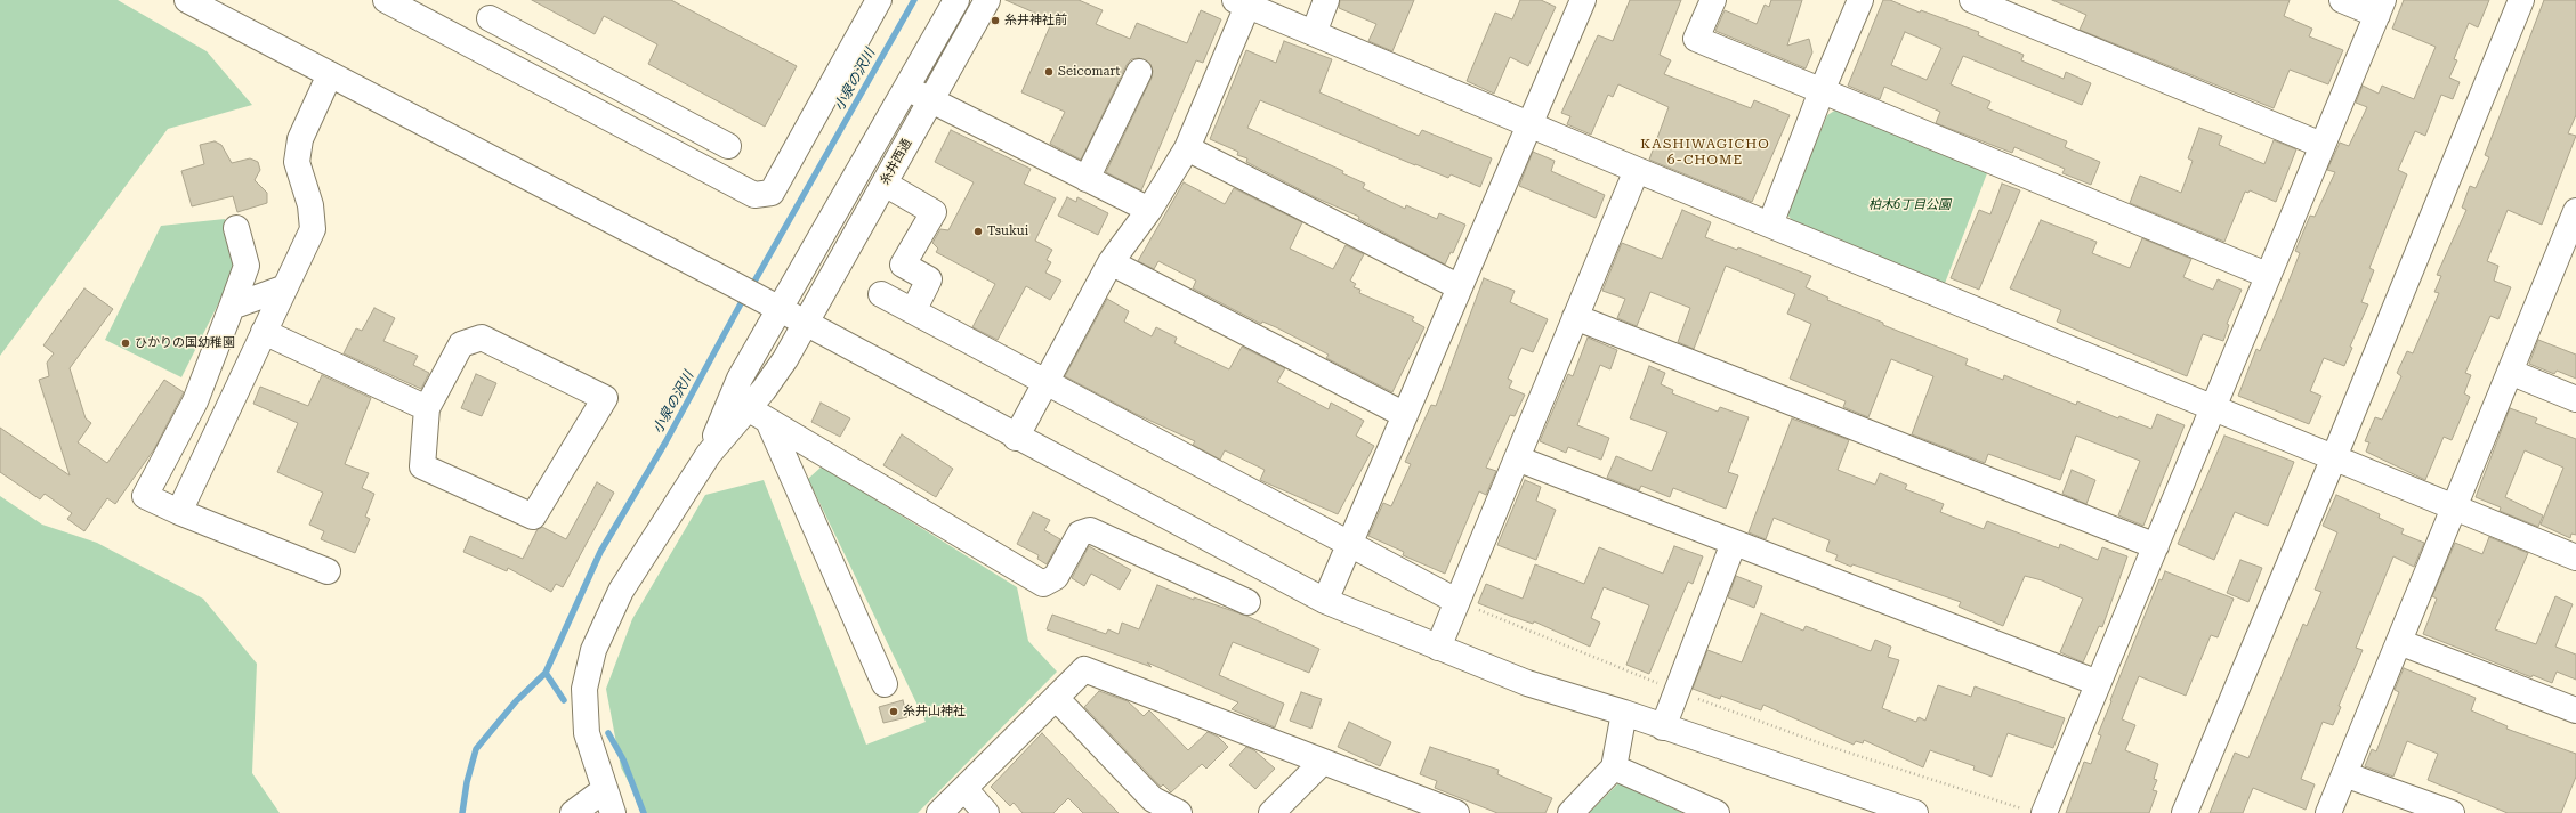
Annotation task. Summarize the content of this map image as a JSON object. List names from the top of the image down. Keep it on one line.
{"streets":{"street":["糸井西通"]},"districts":["KASHIWAGICHO 6-CHOME"],"water":["小泉の沢川"],"parks":["柏木6丁目公園"],"places":["糸井神社前","Seicomart","Tsukui","ひかりの国幼稚園","糸井山神社"]}
